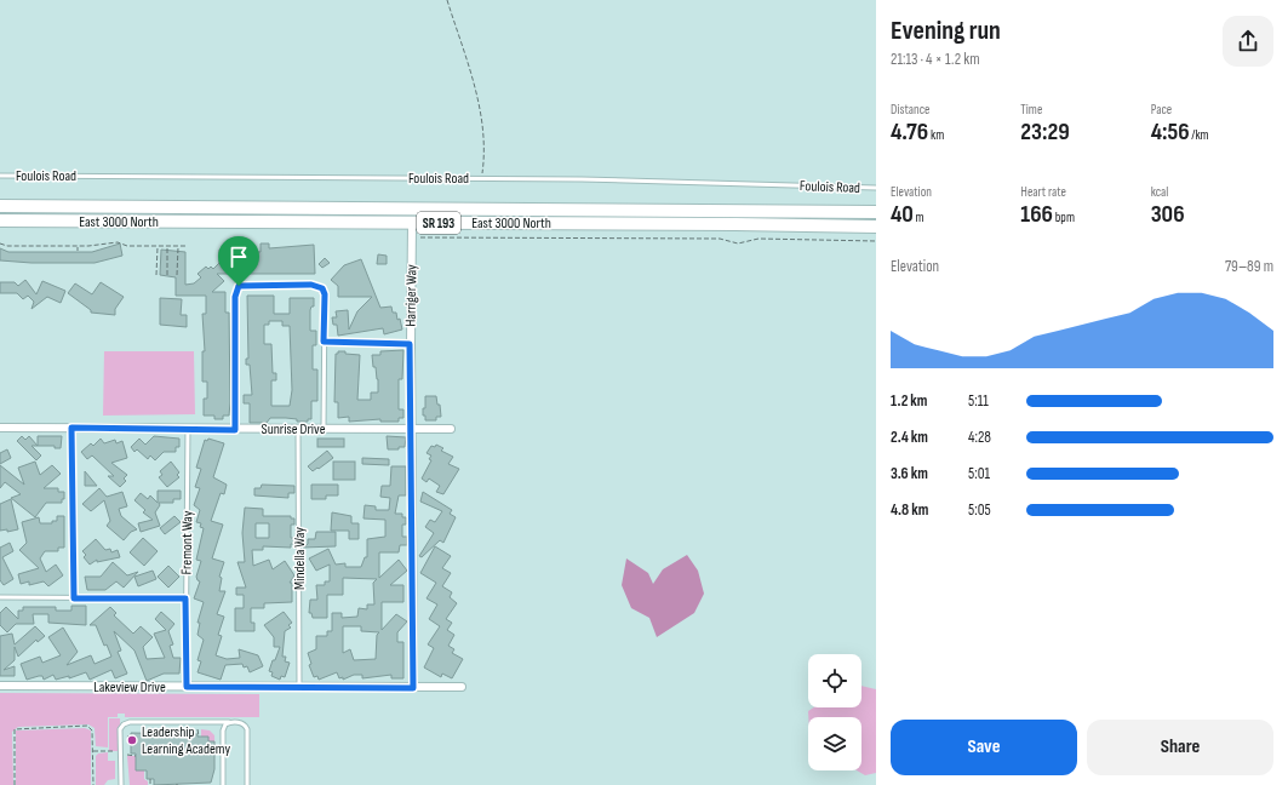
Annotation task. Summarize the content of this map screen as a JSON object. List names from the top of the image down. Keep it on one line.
{"streets":{"main road":["East 3000 North","SR 193"],"street":["Harriger Way","Sunrise Drive","Lakeview Drive"],"lane":["Foulois Road","Fremont Way","Mindella Way"]},"crossings":[["East 3000 North","Harriger Way"],["Harriger Way","Sunrise Drive"],["Harriger Way","Lakeview Drive"],["Sunrise Drive","Fremont Way"],["Sunrise Drive","Mindella Way"],["Fremont Way","Lakeview Drive"],["Mindella Way","Lakeview Drive"]],"places":["Leadership Learning Academy"],"page":{"heading":["Evening run","21:13 · 4 × 1.2 km"],"stats":[["Distance","4.76 km"],["Time","23:29"],["Pace","4:56 /km"],["Elevation","40 m"],["Heart rate","166 bpm"],["kcal","306"]],"chart":["Elevation","79–89 m"],"list":[{"name":"1.2 km","note":"5:11"},{"name":"2.4 km","note":"4:28"},{"name":"3.6 km","note":"5:01"},{"name":"4.8 km","note":"5:05"}],"buttons":["Save","Share"]}}
